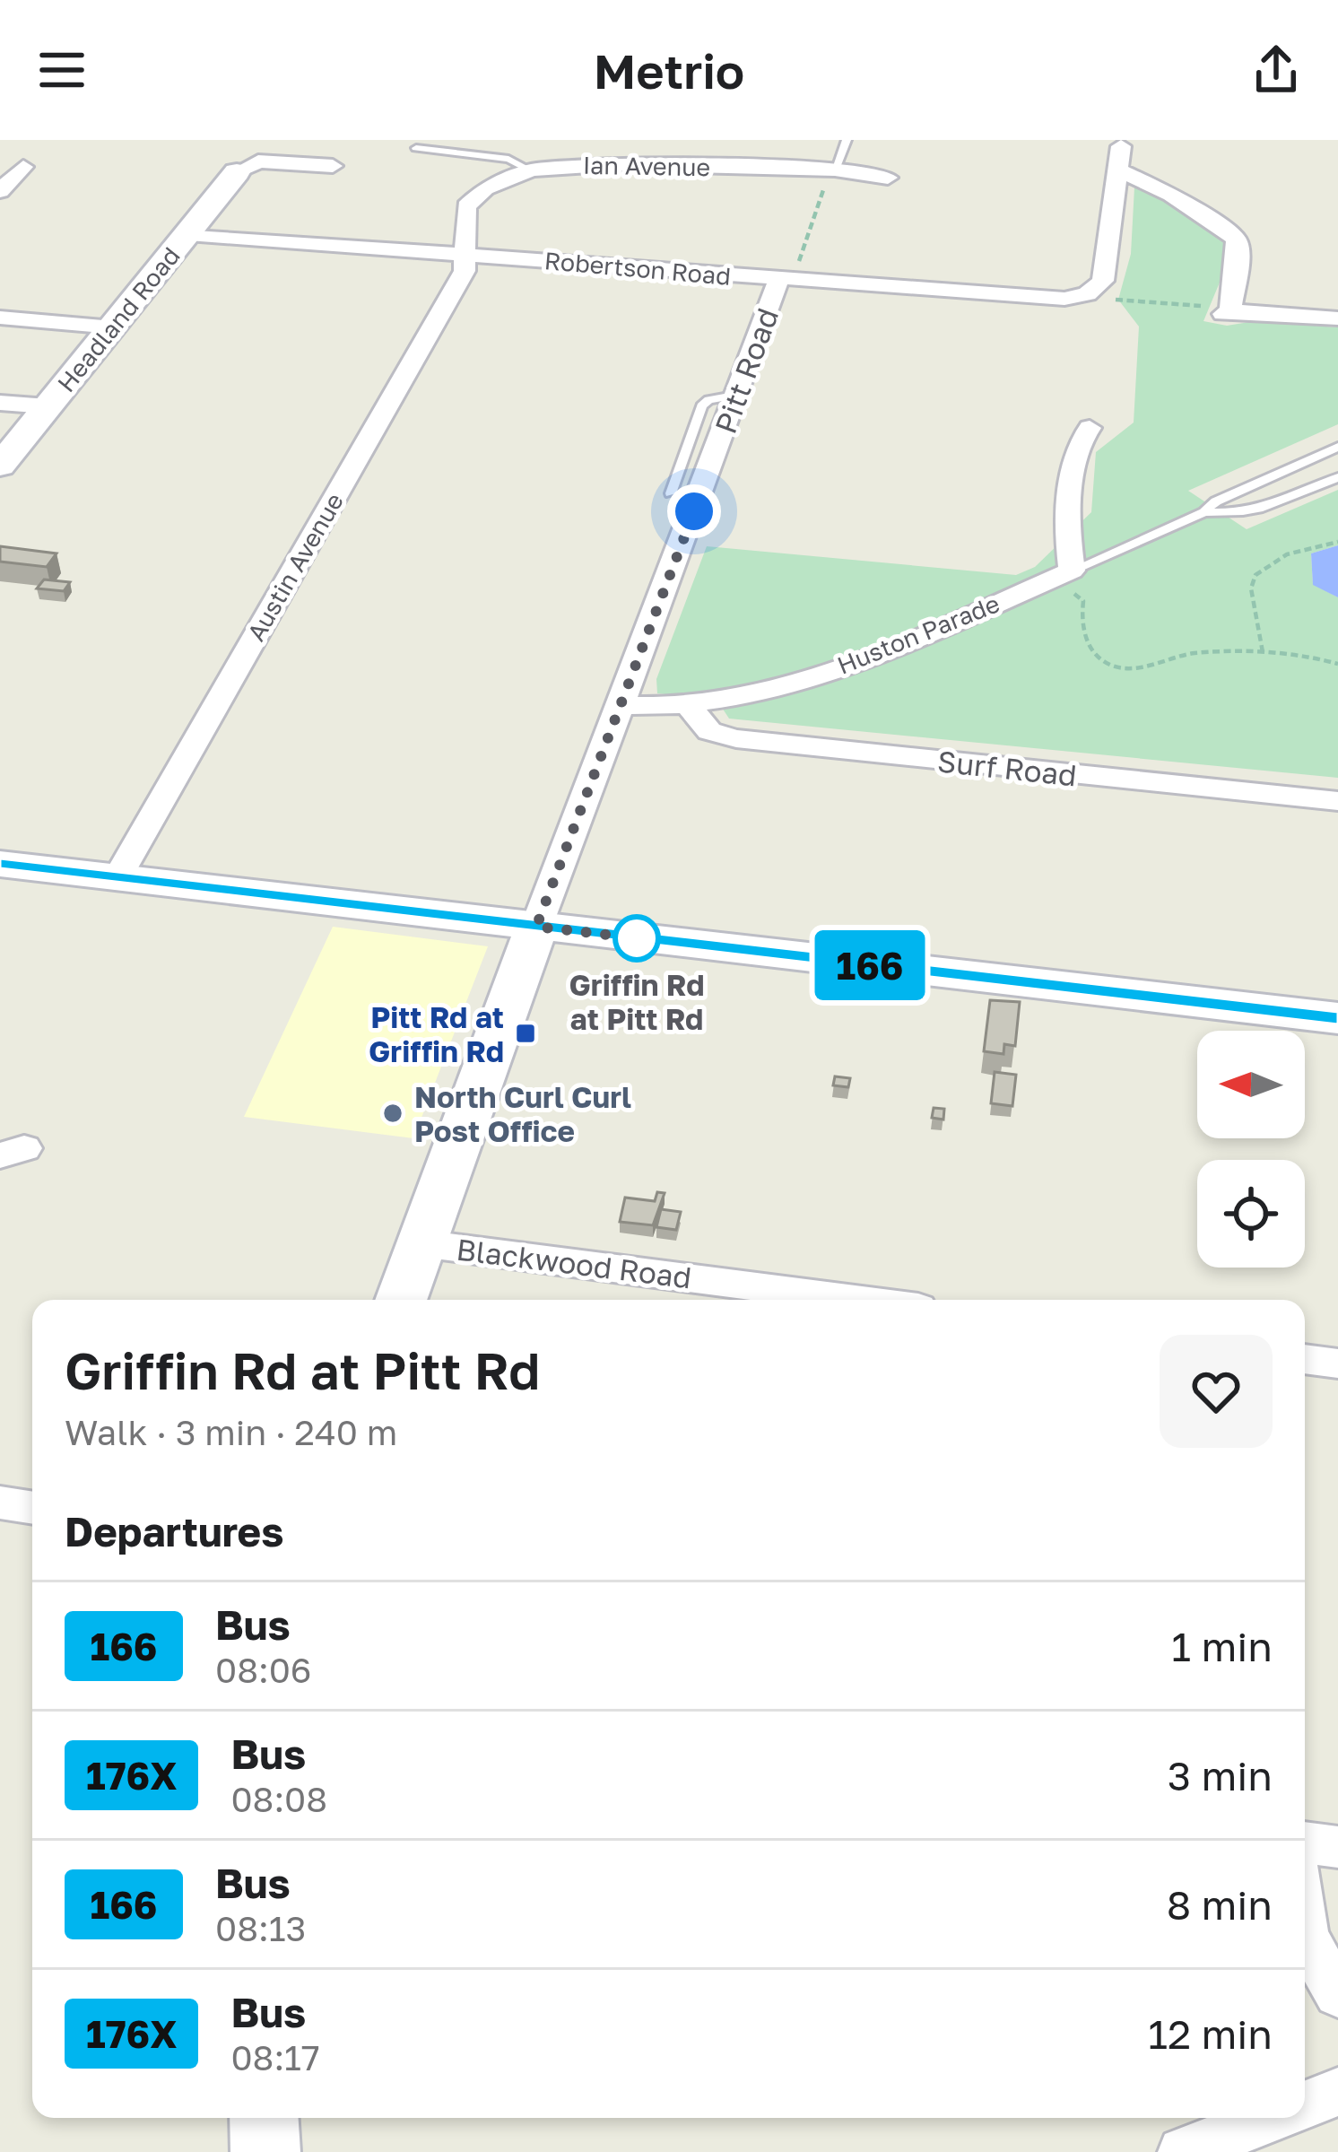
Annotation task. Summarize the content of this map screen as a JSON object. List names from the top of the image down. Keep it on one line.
{"streets":{"main road":["Headland Road","Pitt Road"],"street":["Ian Avenue","Robertson Road","Austin Avenue","Huston Parade","Surf Road","Blackwood Road"]},"crossings":[["Ian Avenue","Robertson Road"],["Ian Avenue","Austin Avenue"],["Robertson Road","Headland Road"],["Robertson Road","Pitt Road"],["Robertson Road","Austin Avenue"],["Pitt Road","Huston Parade"],["Pitt Road","Blackwood Road"],["Huston Parade","Surf Road"]],"places":{"other":["Griffin Rd at Pitt Rd","North Curl Curl Post Office"],"transit":["Pitt Rd at Griffin Rd"]},"lines":["bus line 166"],"north":"left","page":{"header":"Metrio","on_map":"166","heading":[["Griffin Rd at Pitt Rd","Walk · 3 min · 240 m"],"Departures"],"list":[{"mark":"166","name":"Bus","note":"08:06","value":"1 min"},{"mark":"176X","name":"Bus","note":"08:08","value":"3 min"},{"mark":"166","name":"Bus","note":"08:13","value":"8 min"},{"mark":"176X","name":"Bus","note":"08:17","value":"12 min"}]}}
